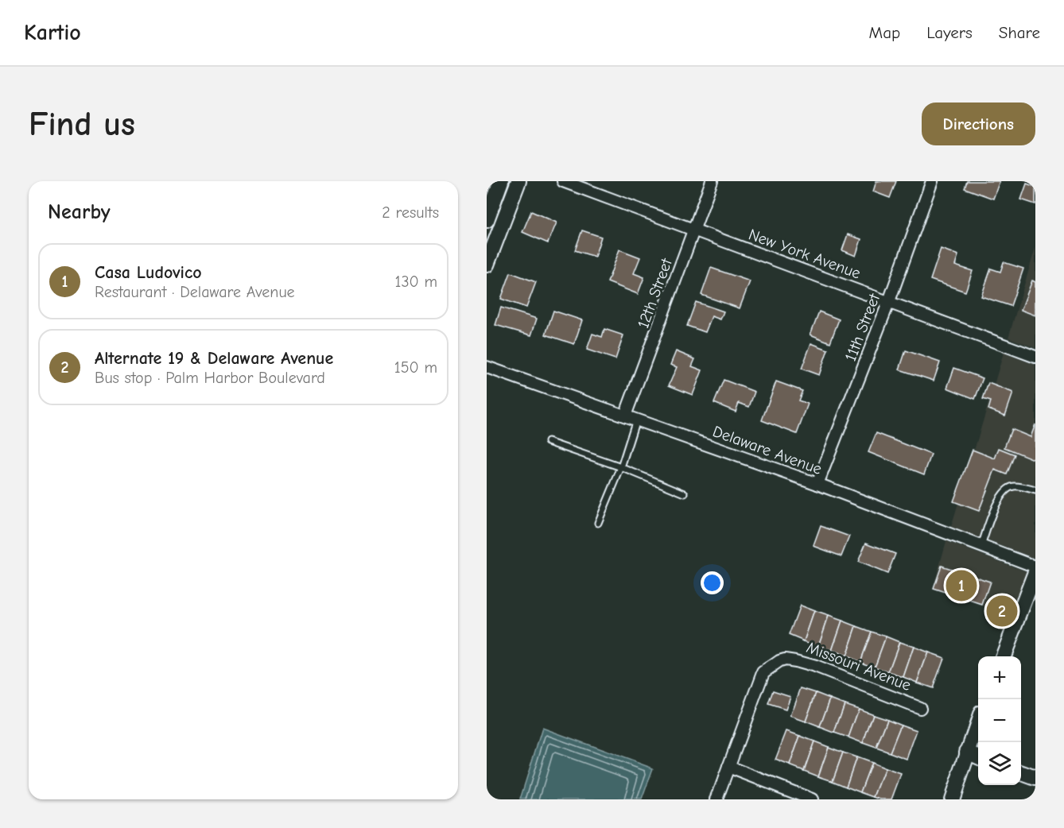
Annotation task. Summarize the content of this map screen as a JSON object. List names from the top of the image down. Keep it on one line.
{"streets":{"street":["New York Avenue","12th Street","11th Street","Delaware Avenue","Missouri Avenue"]},"crossings":[["New York Avenue","12th Street"],["New York Avenue","11th Street"],["12th Street","Delaware Avenue"],["11th Street","Delaware Avenue"]],"page":{"header":"Kartio","nav":["Map","Layers","Share"],"buttons":"Directions","title":"Find us","heading":["Nearby","2 results"],"list":[{"mark":"1","name":"Casa Ludovico","note":"Restaurant · Delaware Avenue","value":"130 m"},{"mark":"2","name":"Alternate 19 & Delaware Avenue","note":"Bus stop · Palm Harbor Boulevard","value":"150 m"}],"pins":["1","2"],"map_buttons":["+","−"]}}
